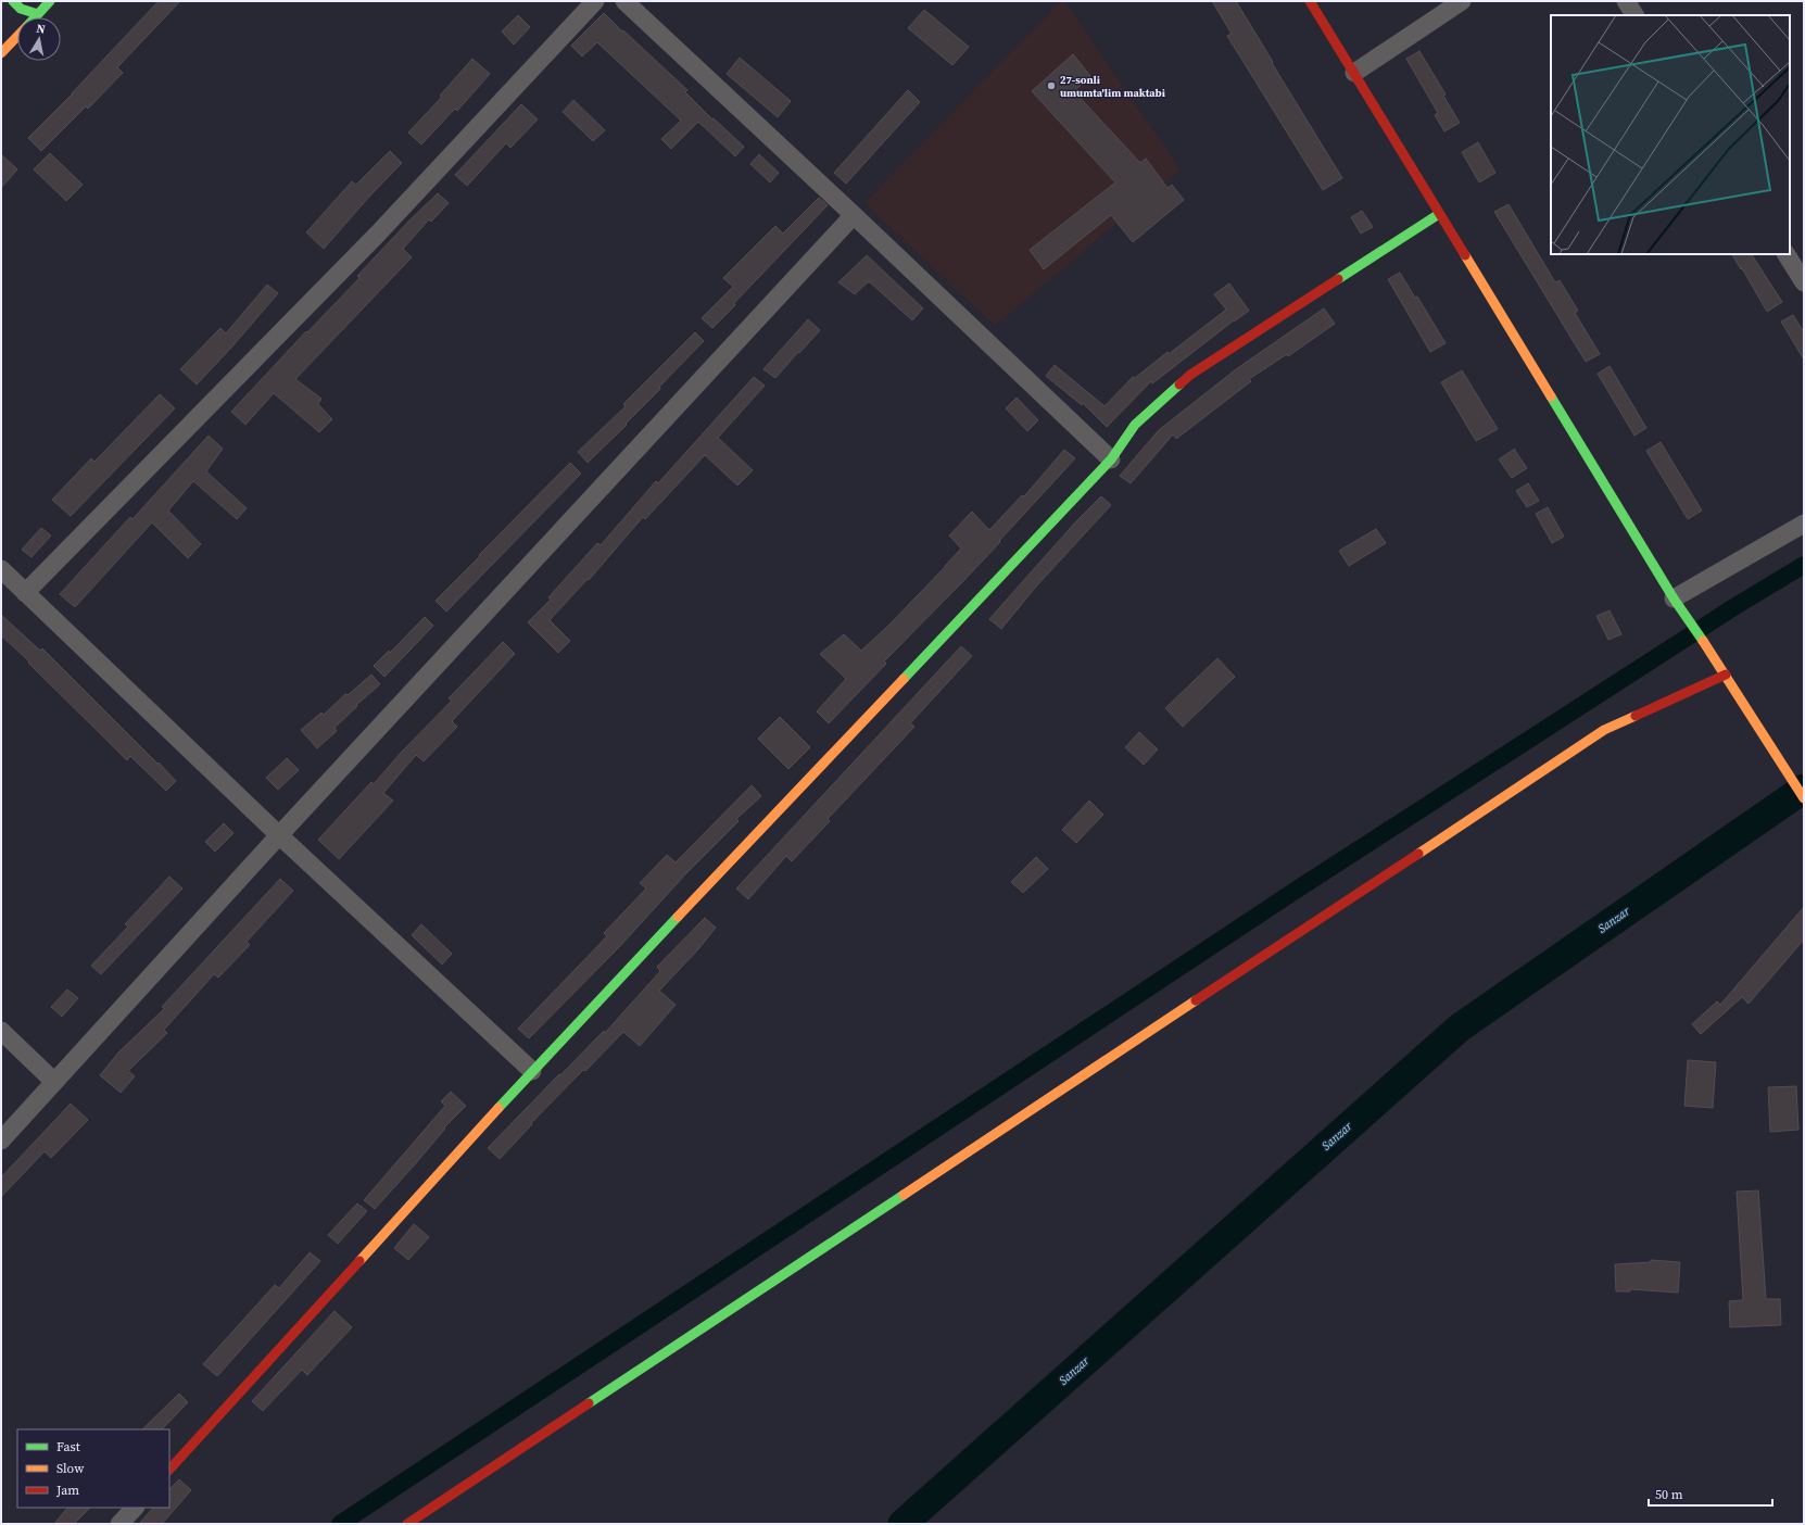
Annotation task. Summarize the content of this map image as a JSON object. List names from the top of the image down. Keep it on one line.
{"water":["Sanzar"],"places":["27-sonli umumta'lim maktabi"],"legend":["Fast","Slow","Jam"],"scale_bar":"50 m","north":"top"}
